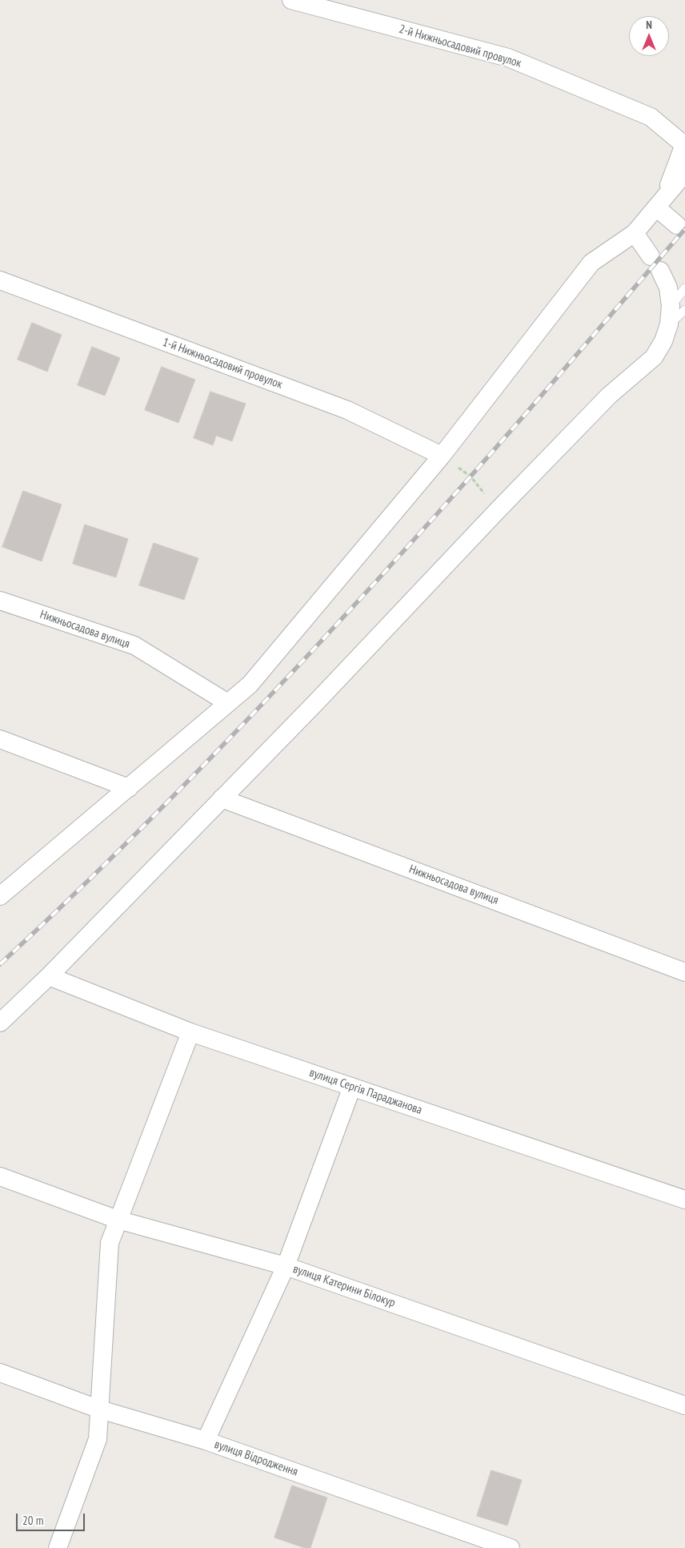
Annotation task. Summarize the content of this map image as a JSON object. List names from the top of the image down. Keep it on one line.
{"streets":{"street":["2-й Нижньосадовий провулок","1-й Нижньосадовий провулок","Нижньосадова вулиця","вулиця Сергія Параджанова","вулиця Катерини Білокур","вулиця Відродження"]},"scale_bar":"20 m","north":"top"}
